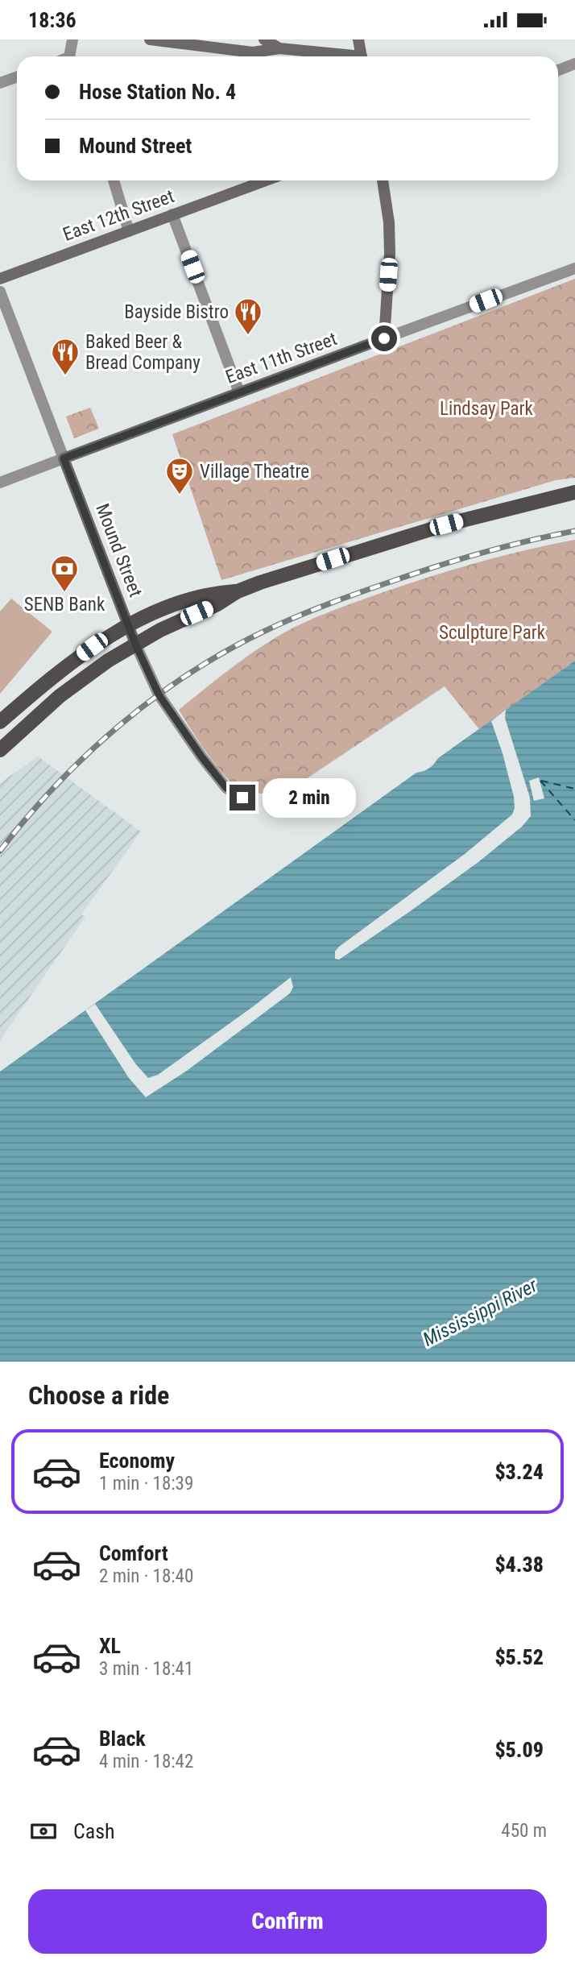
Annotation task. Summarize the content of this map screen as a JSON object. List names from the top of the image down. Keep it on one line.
{"streets":{"street":["East 12th Street","East 11th Street","Mound Street"]},"crossings":[["East 11th Street","Mound Street"]],"water":["Mississippi River"],"parks":["Lindsay Park","Sculpture Park"],"places":{"restaurant":["Bayside Bistro","Baked Beer & Bread Company"],"theatre":["Village Theatre"],"bank":["SENB Bank"]},"page":{"status":"18:36","banner":["Hose Station No. 4","Mound Street"],"bubble":"2 min","heading":"Choose a ride","list":[{"name":"Economy","note":"1 min · 18:39","value":"$3.24"},{"name":"Comfort","note":"2 min · 18:40","value":"$4.38"},{"name":"XL","note":"3 min · 18:41","value":"$5.52"},{"name":"Black","note":"4 min · 18:42","value":"$5.09"}],"pay":["Cash","450 m"],"buttons":"Confirm"}}
